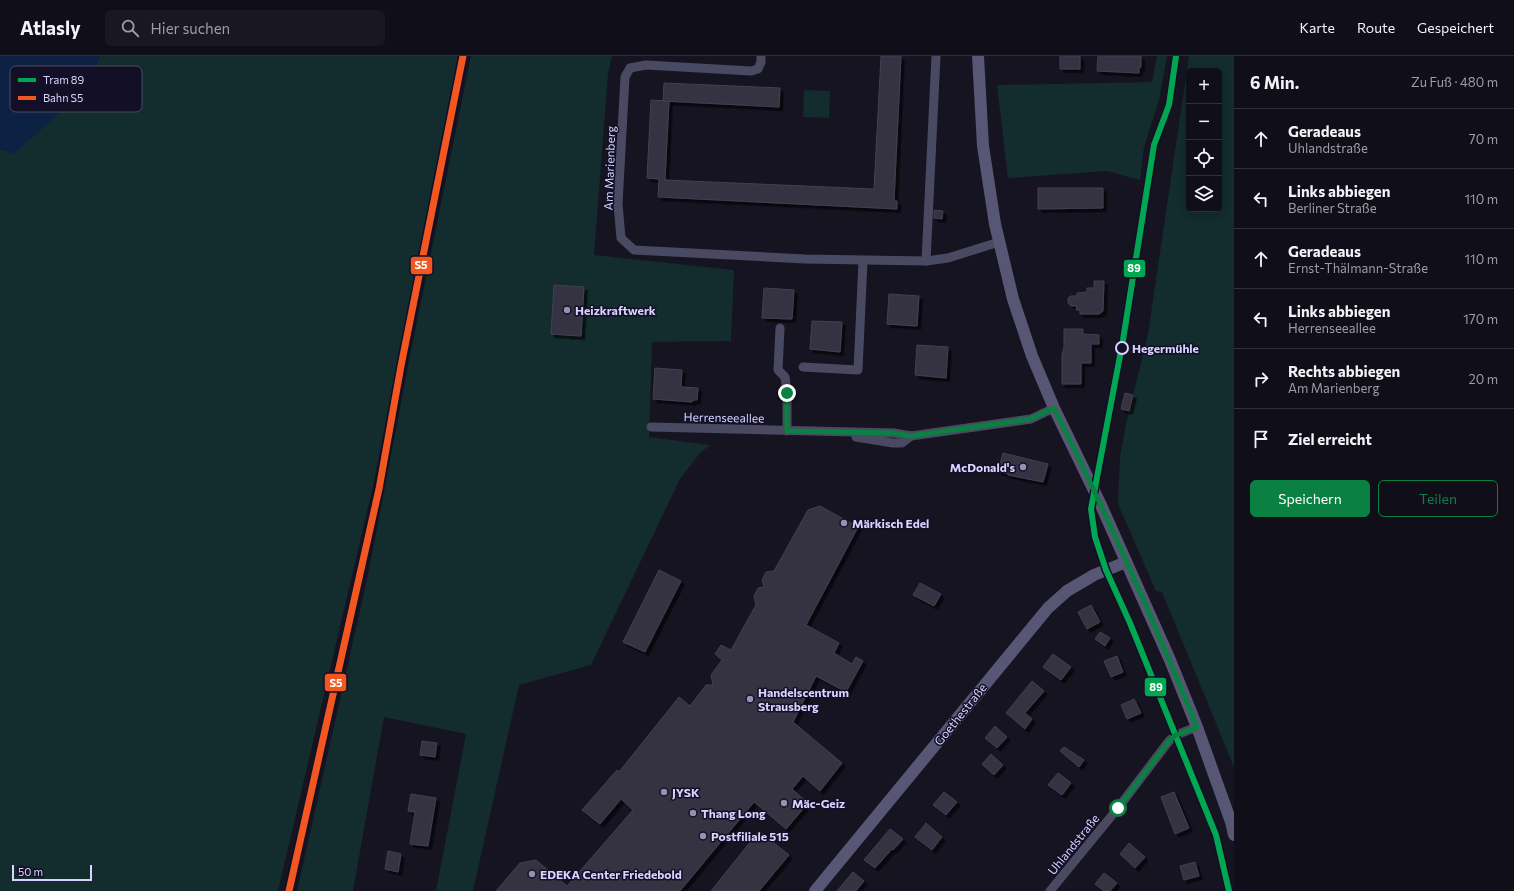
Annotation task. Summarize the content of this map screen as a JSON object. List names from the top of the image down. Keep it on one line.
{"streets":{"main road":["Goethestraße"],"street":["Am Marienberg","Herrenseeallee","Uhlandstraße"]},"places":["Heizkraftwerk","Hegermühle","McDonald's","Märkisch Edel","Handelscentrum Strausberg","JYSK","Mäc-Geiz","Thang Long","Postfiliale 515","EDEKA Center Friedebold"],"lines":["tram line 89","rail line S5"],"legend":["Tram 89","Bahn S5"],"scale_bar":"50 m","page":{"header":"Atlasly","search":"Hier suchen","nav":["Karte","Route","Gespeichert"],"heading":["6 Min.","Zu Fuß · 480 m"],"map_buttons":["+","−"],"list":[["Geradeaus","Uhlandstraße","70 m"],["Links abbiegen","Berliner Straße","110 m"],["Geradeaus","Ernst-Thälmann-Straße","110 m"],["Links abbiegen","Herrenseeallee","170 m"],["Rechts abbiegen","Am Marienberg","20 m"],"Ziel erreicht"],"buttons":["Speichern","Teilen"],"scale":"50 m"}}
